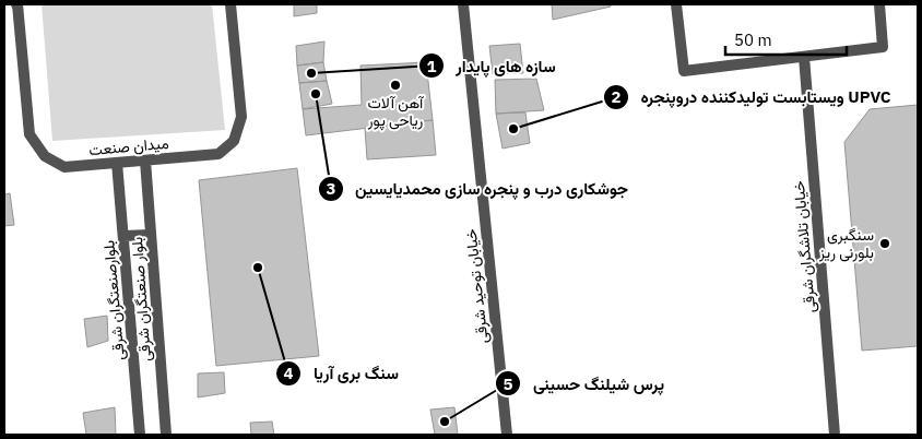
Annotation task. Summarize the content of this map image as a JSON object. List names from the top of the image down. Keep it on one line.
{"streets":{"street":["میدان صنعت","خیابان تلاشگران شرقی","خیابان توحید شرقی","بلوار صنعتگران شرقی","بلوارصنعتگران شرقی"]},"crossings":[["میدان صنعت","بلوار صنعتگران شرقی"],["میدان صنعت","بلوارصنعتگران شرقی"]],"places":["سازه های پایدار","آهن آلات ریاحی پور","جوشکاری درب و پنجره سازی محمدیایسین","ویستابست تولیدکننده دروپنجره UPVC","سنگبری بلورنی ریز","سنگ بری آریا","پرس شیلنگ حسینی"],"scale_bar":"50 m"}
